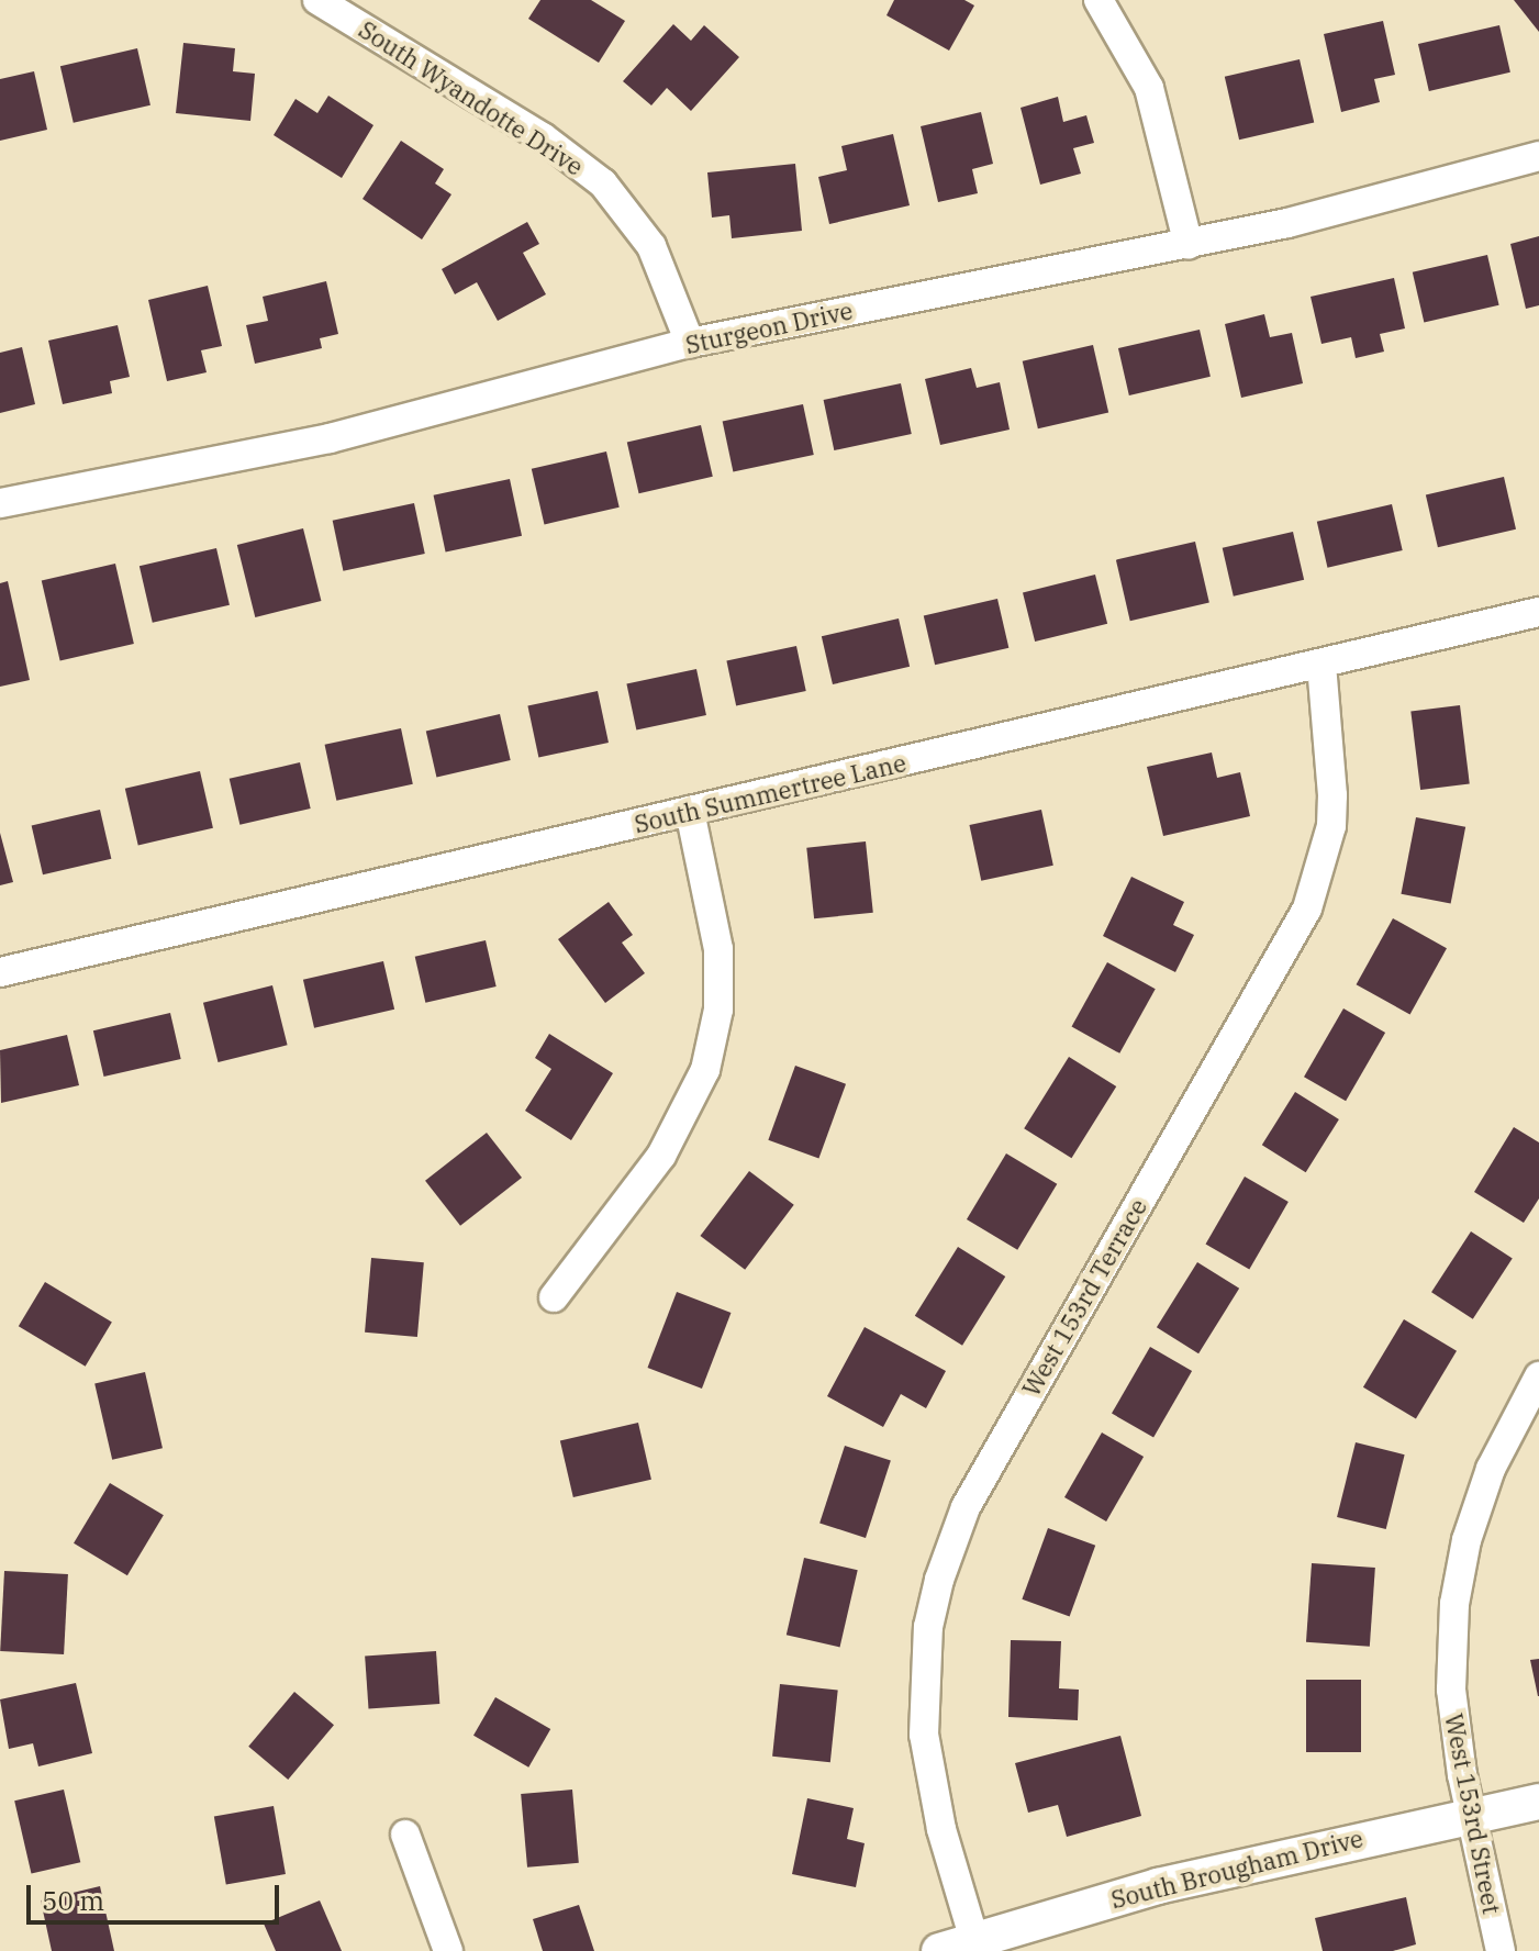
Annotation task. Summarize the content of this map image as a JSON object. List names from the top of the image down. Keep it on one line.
{"streets":{"street":["South Wyandotte Drive","Sturgeon Drive","South Summertree Lane","West 153rd Terrace","West 153rd Street","South Brougham Drive"]},"crossings":[["South Wyandotte Drive","Sturgeon Drive"],["South Summertree Lane","West 153rd Terrace"],["West 153rd Terrace","South Brougham Drive"],["West 153rd Street","South Brougham Drive"]],"scale_bar":"50 m"}
